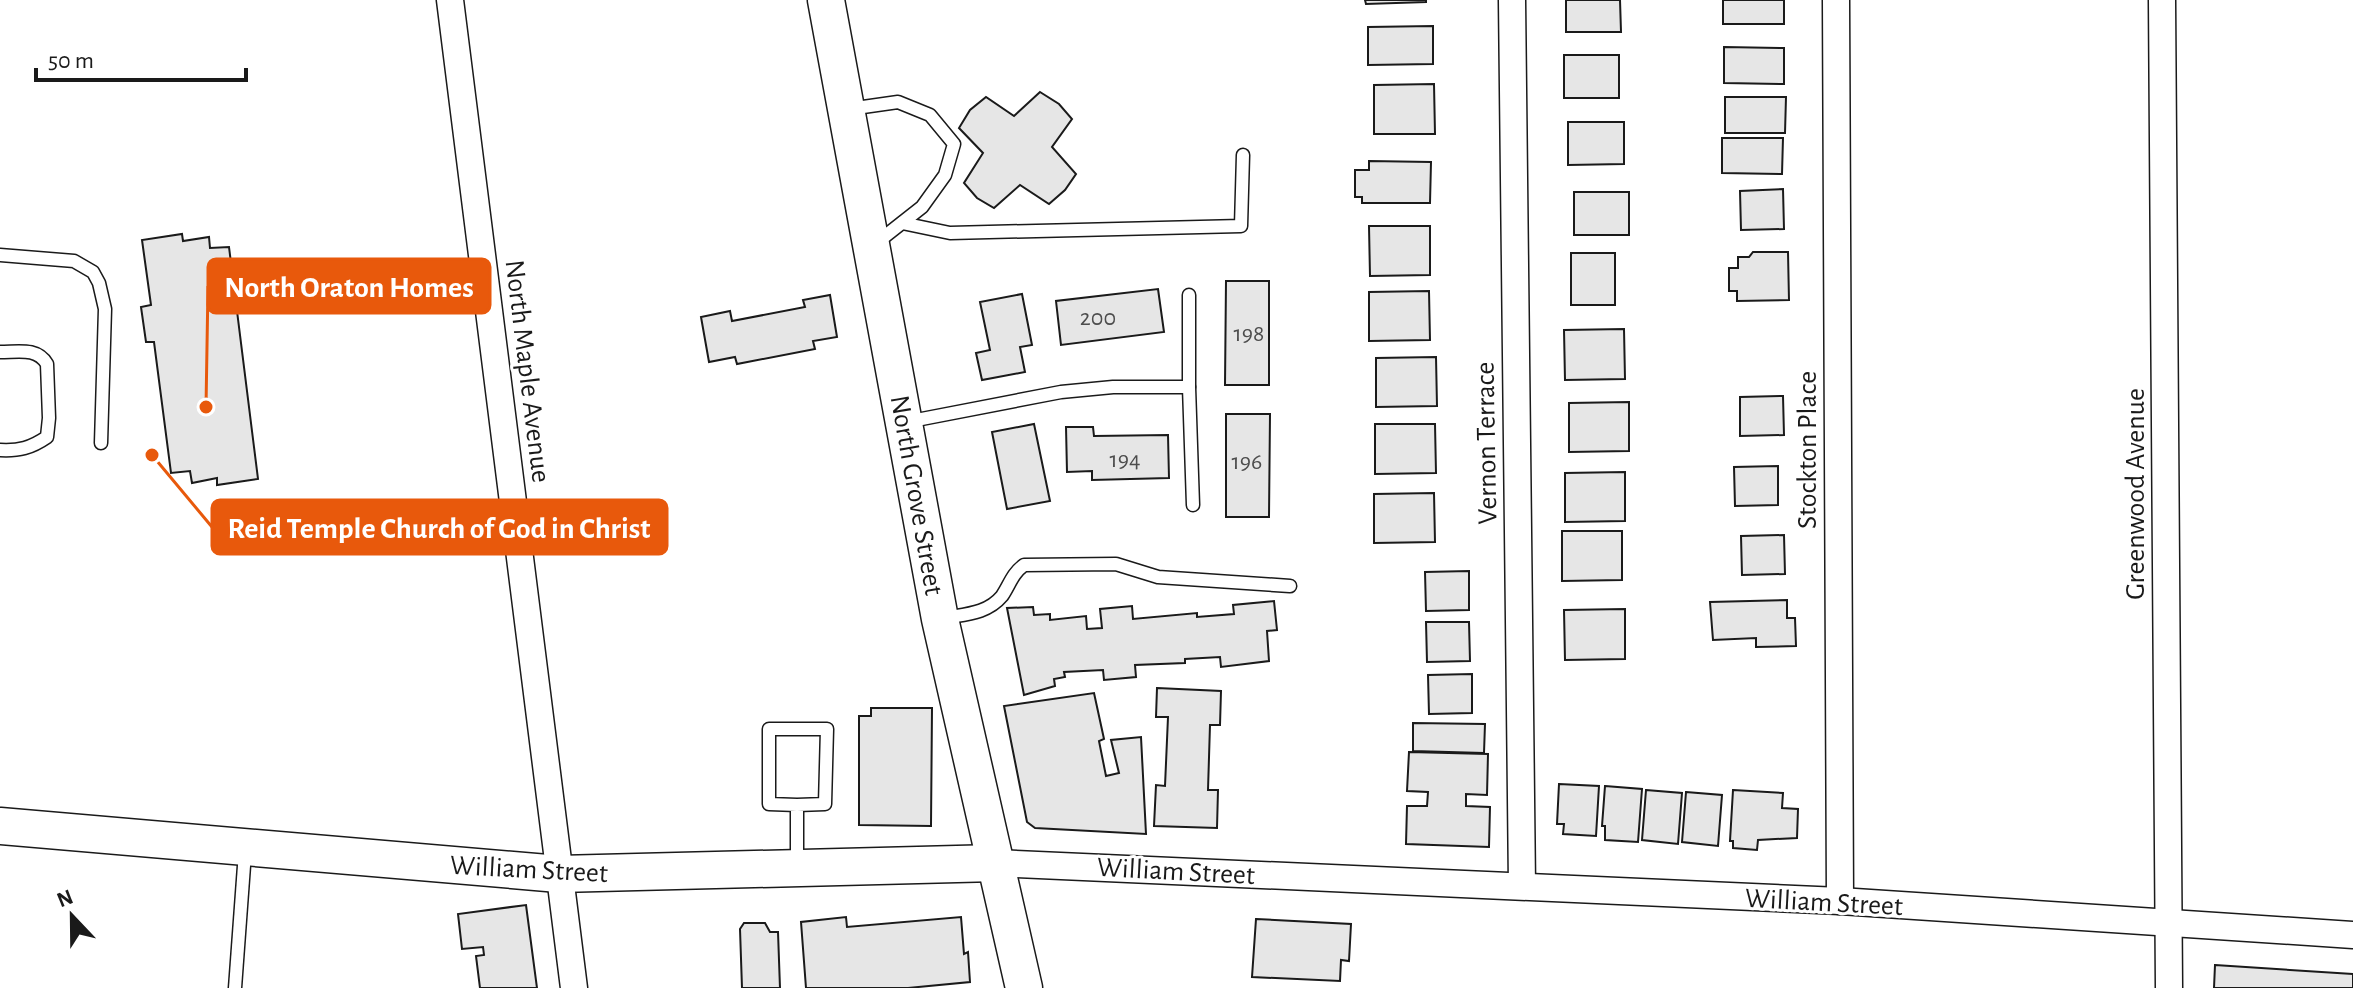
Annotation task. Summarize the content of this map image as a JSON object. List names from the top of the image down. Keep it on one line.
{"streets":{"main road":["North Grove Street","William Street"],"street":["North Maple Avenue","Vernon Terrace","Stockton Place","Greenwood Avenue"]},"crossings":[["North Maple Avenue","William Street"],["Vernon Terrace","William Street"],["Stockton Place","William Street"],["Greenwood Avenue","William Street"],["North Grove Street","William Street"]],"places":["North Oraton Homes","Reid Temple Church of God in Christ"],"house_numbers":["200","198","194","196"],"scale_bar":"50 m","north":"top"}
